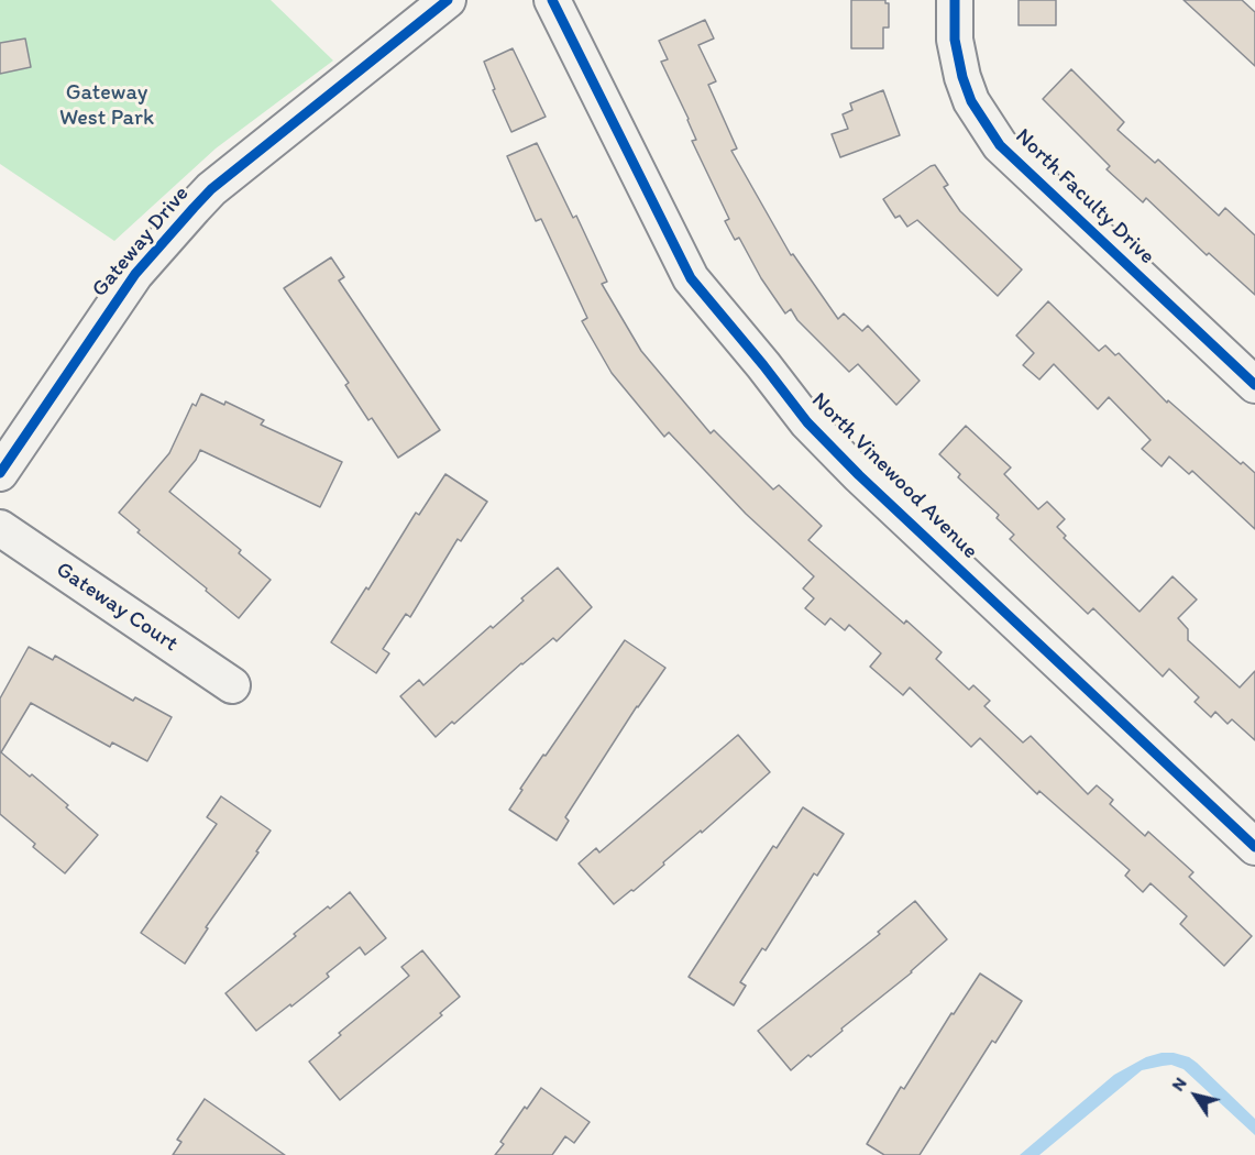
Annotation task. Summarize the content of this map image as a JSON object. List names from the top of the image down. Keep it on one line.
{"streets":{"street":["North Faculty Drive","Gateway Drive","North Vinewood Avenue","Gateway Court"]},"parks":["Gateway West Park"],"north":"top left"}
